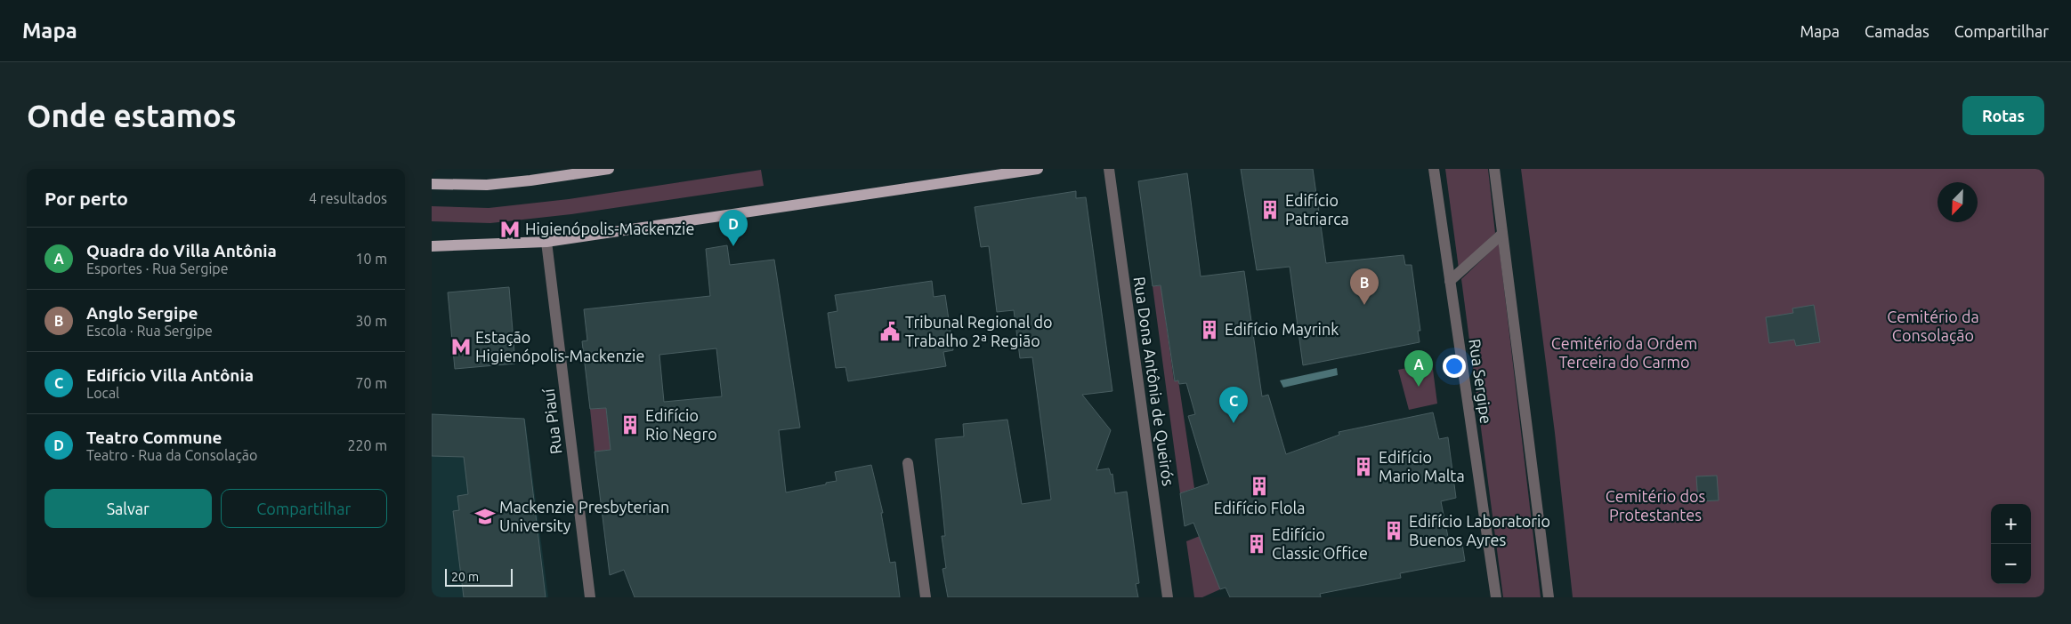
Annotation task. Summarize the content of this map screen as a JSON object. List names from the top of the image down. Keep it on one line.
{"streets":{"street":["Rua Dona Antônia de Queirós","Rua Sergipe","Rua Piauí"]},"parks":["Cemitério da Consolação","Cemitério da Ordem Terceira do Carmo","Cemitério dos Protestantes"],"places":{"building":["Edifício Patriarca","Edifício Mayrink","Edifício Rio Negro","Edifício Mario Malta","Edifício Flola","Edifício Laboratorio Buenos Ayres","Edifício Classic Office"],"metro station":["Higienópolis-Mackenzie","Estação Higienópolis-Mackenzie"],"public building":["Tribunal Regional do Trabalho 2ª Região"],"school or university":["Mackenzie Presbyterian University"]},"scale_bar":"20 m","north":"bottom left","page":{"header":"Mapa","nav":["Mapa","Camadas","Compartilhar"],"buttons":["Rotas",["Salvar","Compartilhar"]],"title":"Onde estamos","heading":["Por perto","4 resultados"],"pins":["D","B","A","C"],"list":[{"mark":"A","name":"Quadra do Villa Antônia","note":"Esportes · Rua Sergipe","value":"10 m"},{"mark":"B","name":"Anglo Sergipe","note":"Escola · Rua Sergipe","value":"30 m"},{"mark":"C","name":"Edifício Villa Antônia","note":"Local","value":"70 m"},{"mark":"D","name":"Teatro Commune","note":"Teatro · Rua da Consolação","value":"220 m"}],"map_buttons":["+","−"],"scale":"20 m"}}
